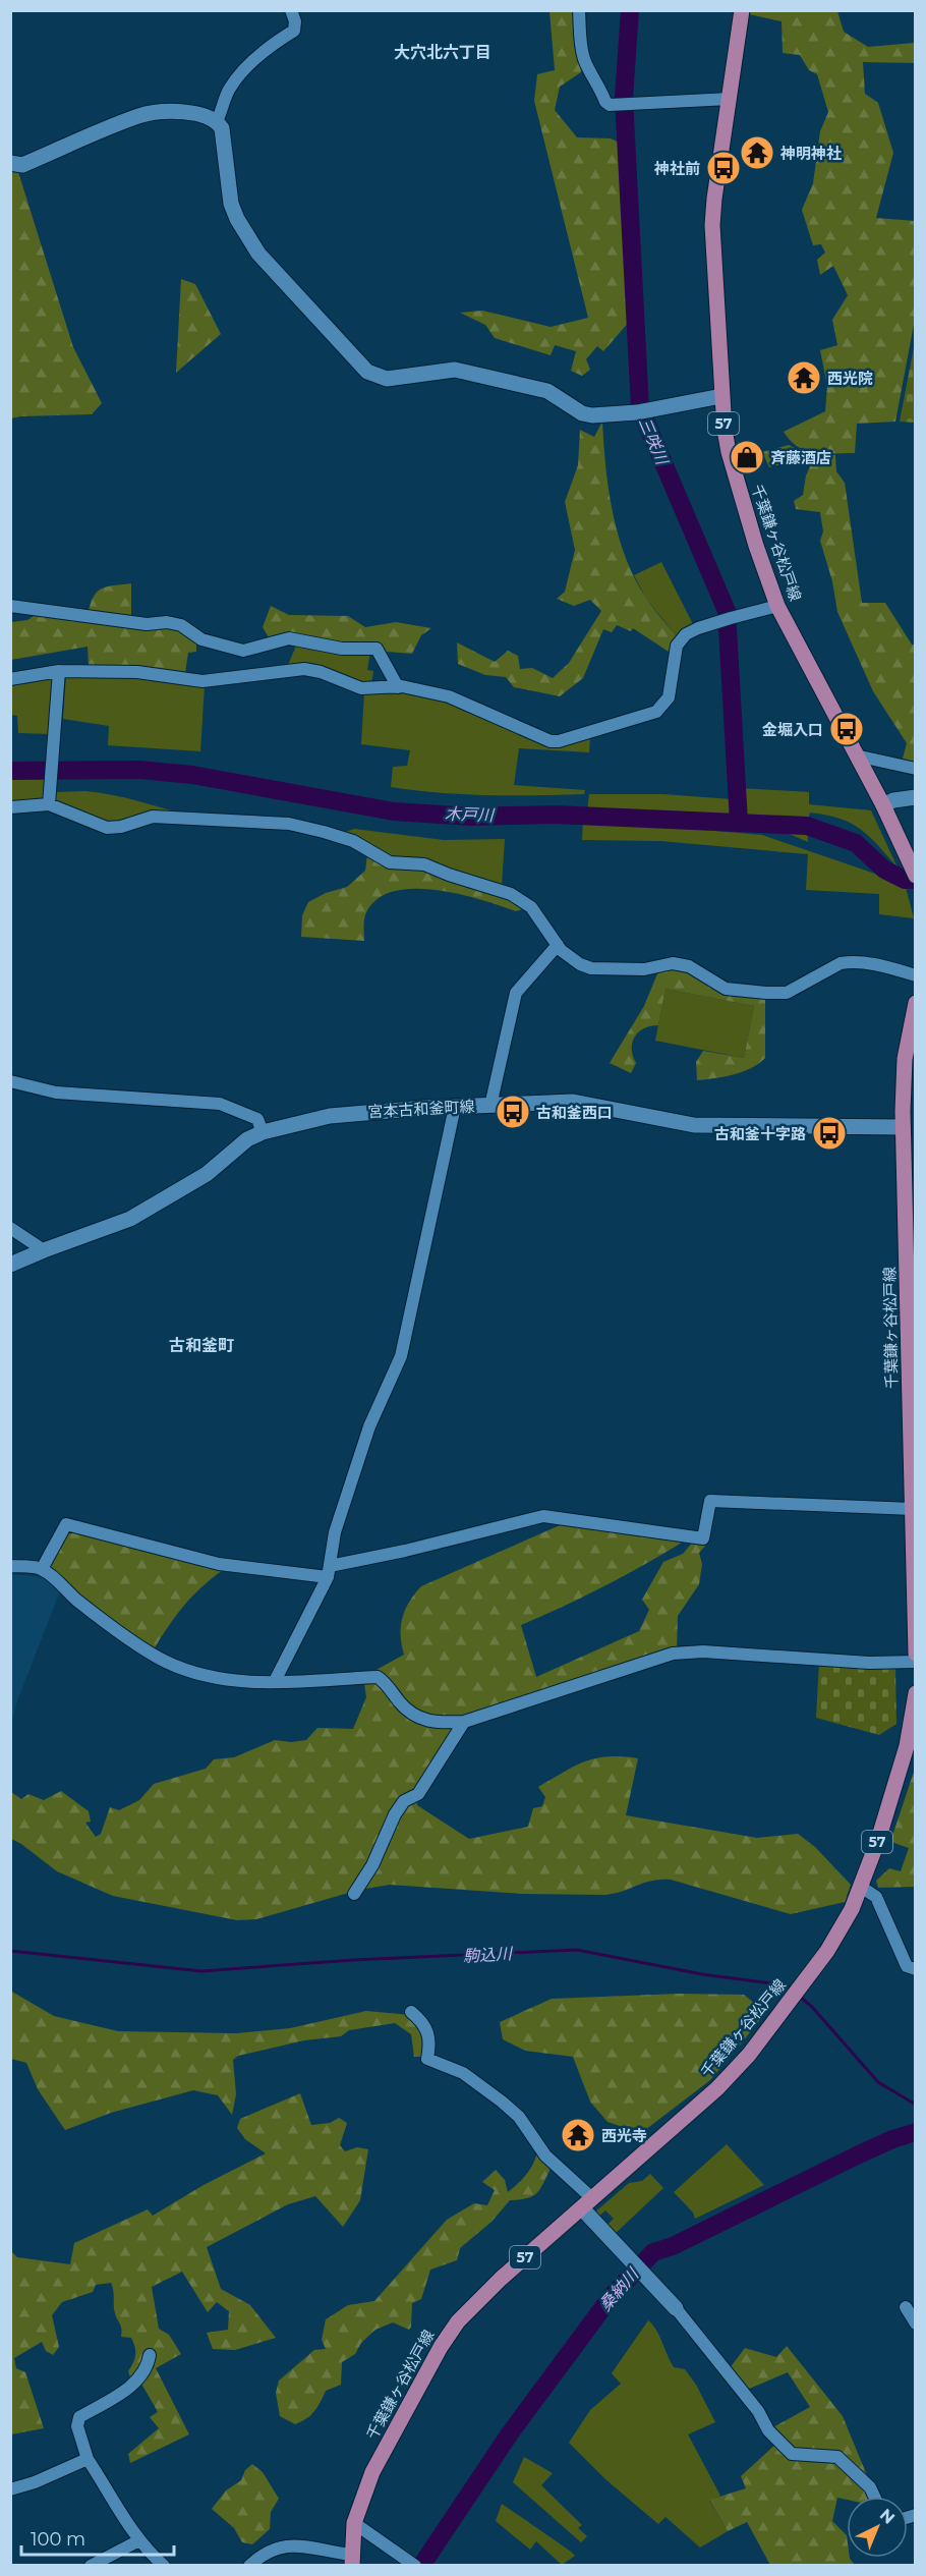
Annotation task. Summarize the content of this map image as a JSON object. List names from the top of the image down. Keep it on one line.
{"streets":{"main road":["57","千葉鎌ヶ谷松戸線"],"street":["宮本古和釜町線"]},"crossings":[["千葉鎌ヶ谷松戸線","宮本古和釜町線"]],"districts":["大穴北六丁目","古和釜町"],"water":["三咲川","木戸川","駒込川","桑納川"],"places":{"temple":["神明神社","西光院","西光寺"],"bus stop":["神社前","金堀入口","古和釜西口","古和釜十字路"],"shop":["斉藤酒店"]},"scale_bar":"100 m","north":"top right"}
